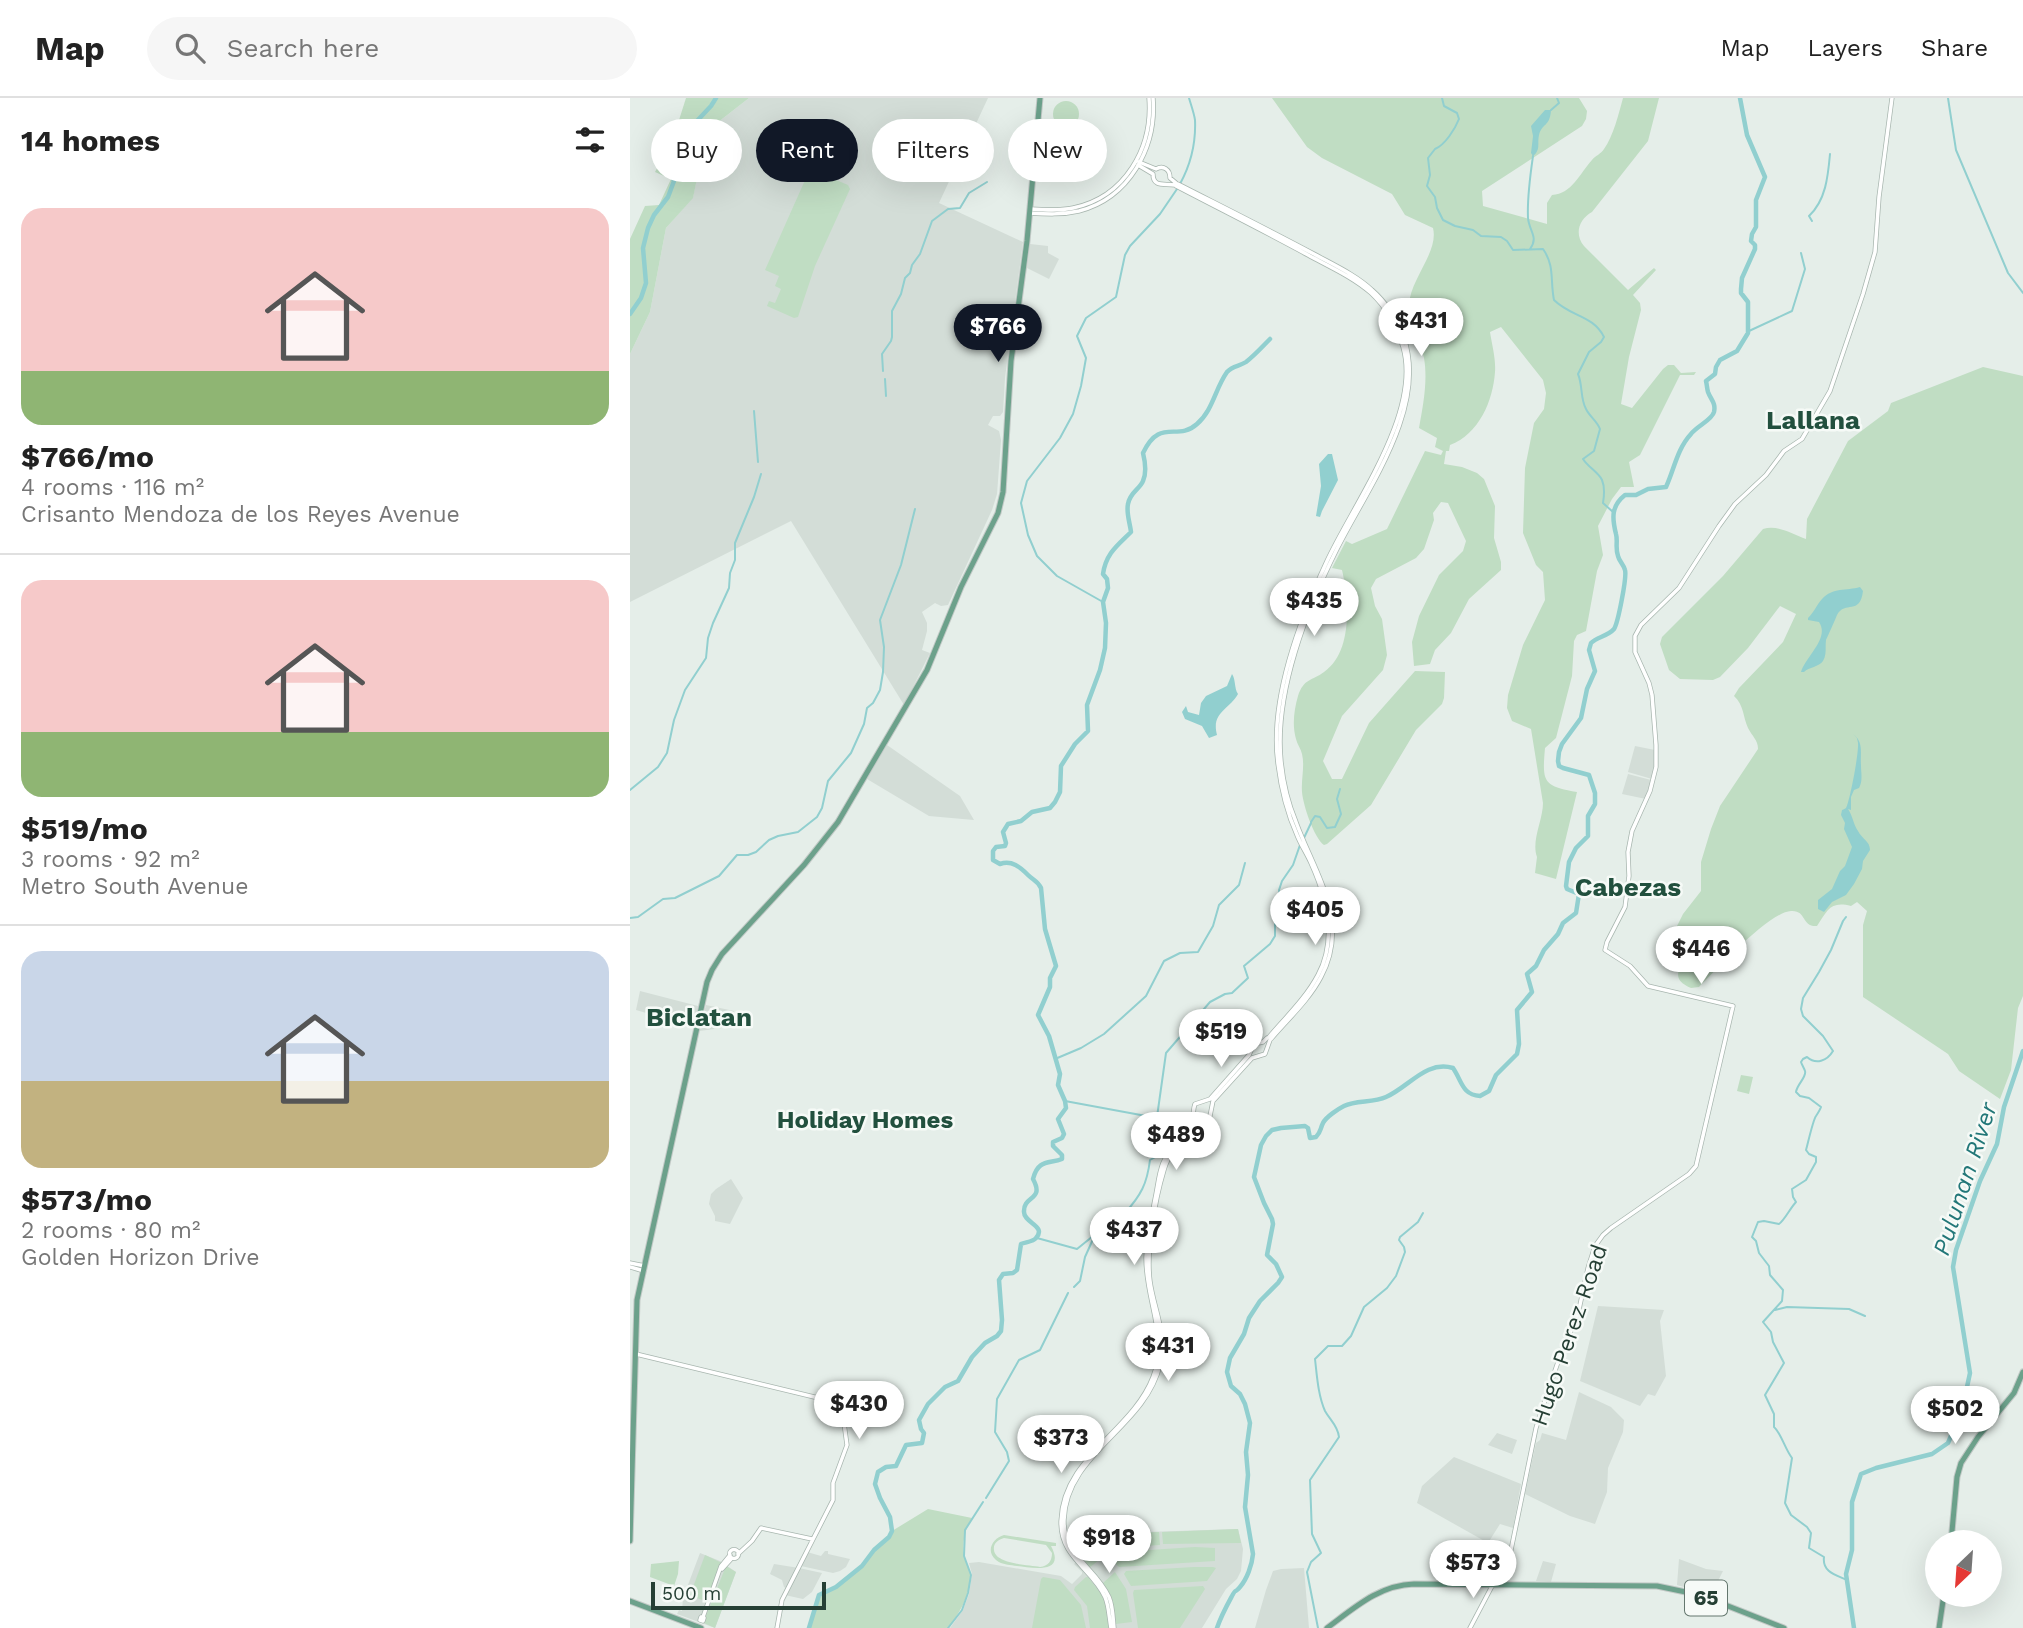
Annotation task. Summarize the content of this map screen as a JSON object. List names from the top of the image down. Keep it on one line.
{"streets":{"main road":["65"],"street":["Hugo Perez Road"]},"crossings":[["Hugo Perez Road","65"]],"districts":["Lallana","Cabezas","Biclatan","Holiday Homes"],"water":["Pulunan River"],"scale_bar":"500 m","north":"bottom left","page":{"header":"Map","search":"Search here","nav":["Map","Layers","Share"],"heading":"14 homes","chip":["Buy","Rent","Filters","New"],"list":[{"name":"$766/mo","note":"4 rooms · 116 m² · Crisanto Mendoza de los Reyes Avenue"},{"name":"$519/mo","note":"3 rooms · 92 m² · Metro South Avenue"},{"name":"$573/mo","note":"2 rooms · 80 m² · Golden Horizon Drive"}],"price":["$431","$766","$435","$405","$446","$519","$489","$437","$431","$430","$502","$373","$918","$573"],"scale":"500 m"}}
